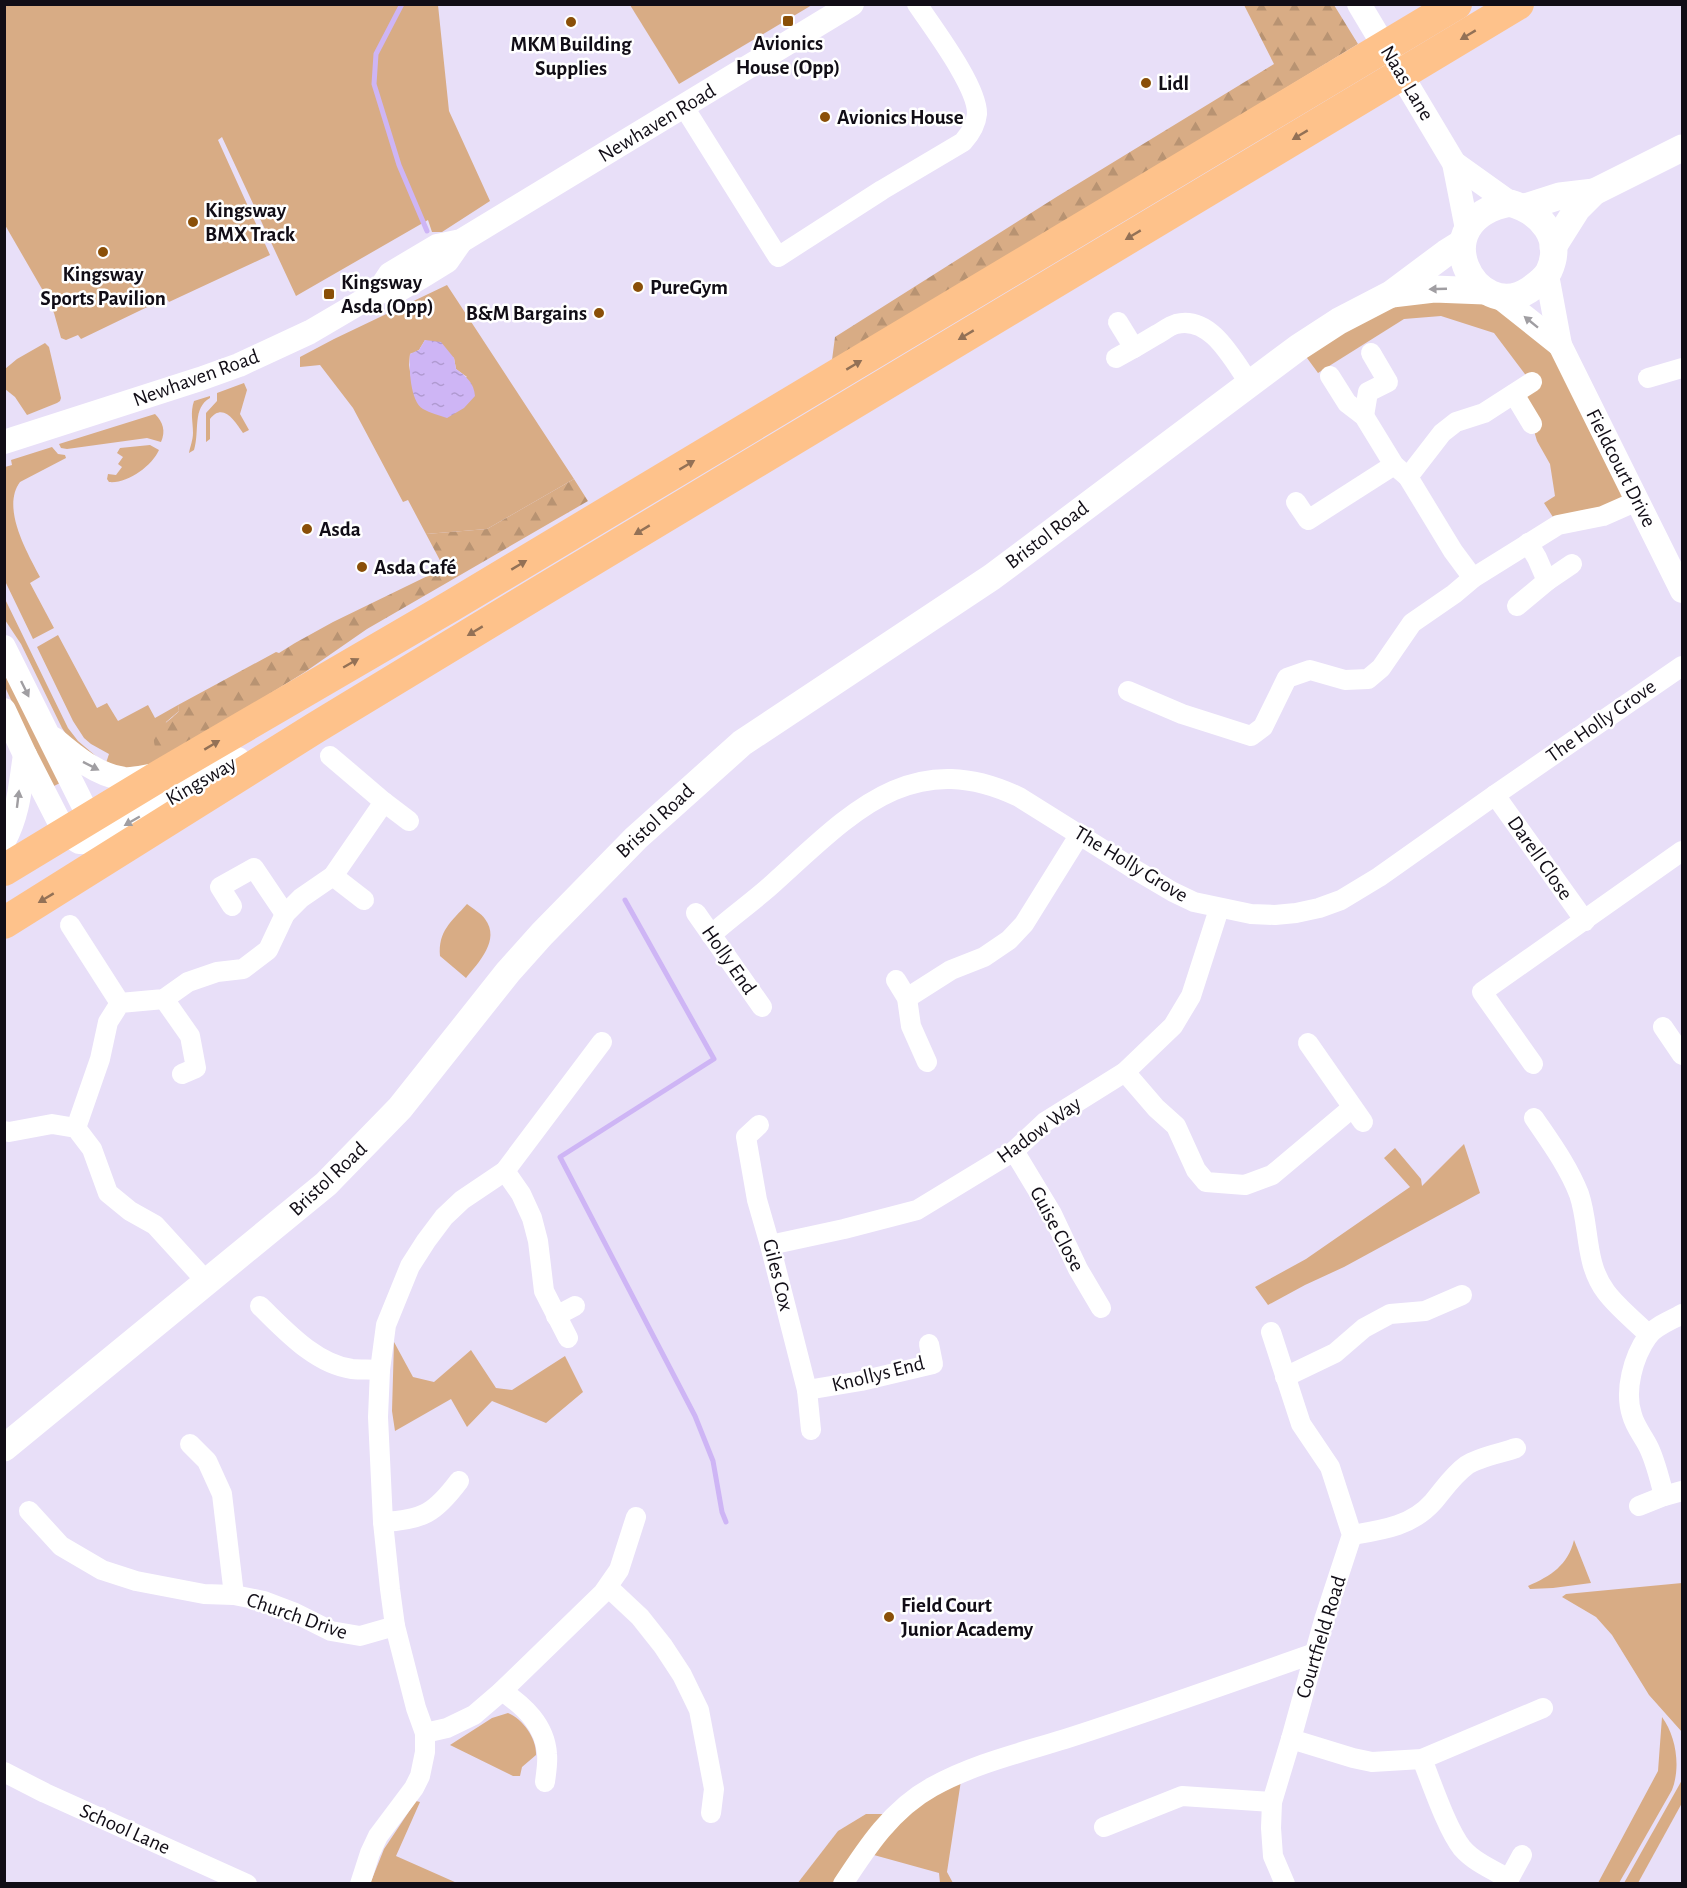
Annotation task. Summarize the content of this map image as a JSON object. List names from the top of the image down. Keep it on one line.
{"streets":{"main road":["Bristol Road"],"street":["Naas Lane","Newhaven Road","Fieldcourt Drive","The Holly Grove","Darell Close","Holly End","Hadow Way","Guise Close","Giles Cox","Knollys End","Church Drive","Courtfield Road","School Lane"]},"crossings":[["Naas Lane","Fieldcourt Drive"],["Naas Lane","Bristol Road"],["Fieldcourt Drive","Bristol Road"],["The Holly Grove","Darell Close"],["The Holly Grove","Holly End"],["The Holly Grove","Hadow Way"],["Hadow Way","Guise Close"],["Hadow Way","Giles Cox"],["Giles Cox","Knollys End"]],"places":{"transit":["Avionics House (Opp)","Kingsway Asda (Opp)"],"other":["MKM Building Supplies","Lidl","Avionics House","Kingsway BMX Track","Kingsway Sports Pavilion","PureGym","B&M Bargains","Asda","Asda Café","Field Court Junior Academy"]}}
